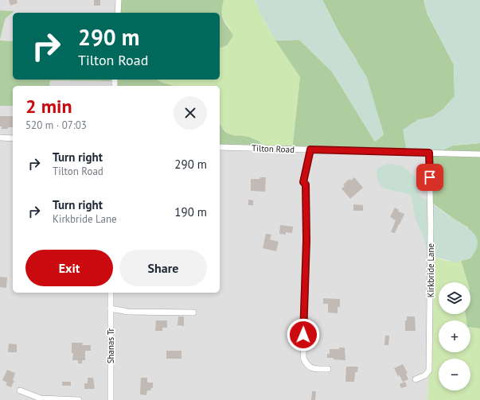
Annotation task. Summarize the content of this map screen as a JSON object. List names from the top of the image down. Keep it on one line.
{"streets":{"street":["Tilton Road","Kirkbride Lane","Shanas Tr"]},"crossings":[["Tilton Road","Kirkbride Lane"]],"page":{"turn":["290 m","Tilton Road"],"heading":["2 min","520 m · 07:03"],"list":[{"name":"Turn right","note":"Tilton Road","value":"290 m"},{"name":"Turn right","note":"Kirkbride Lane","value":"190 m"}],"buttons":["Exit","Share"],"map_buttons":["+","−"]}}
